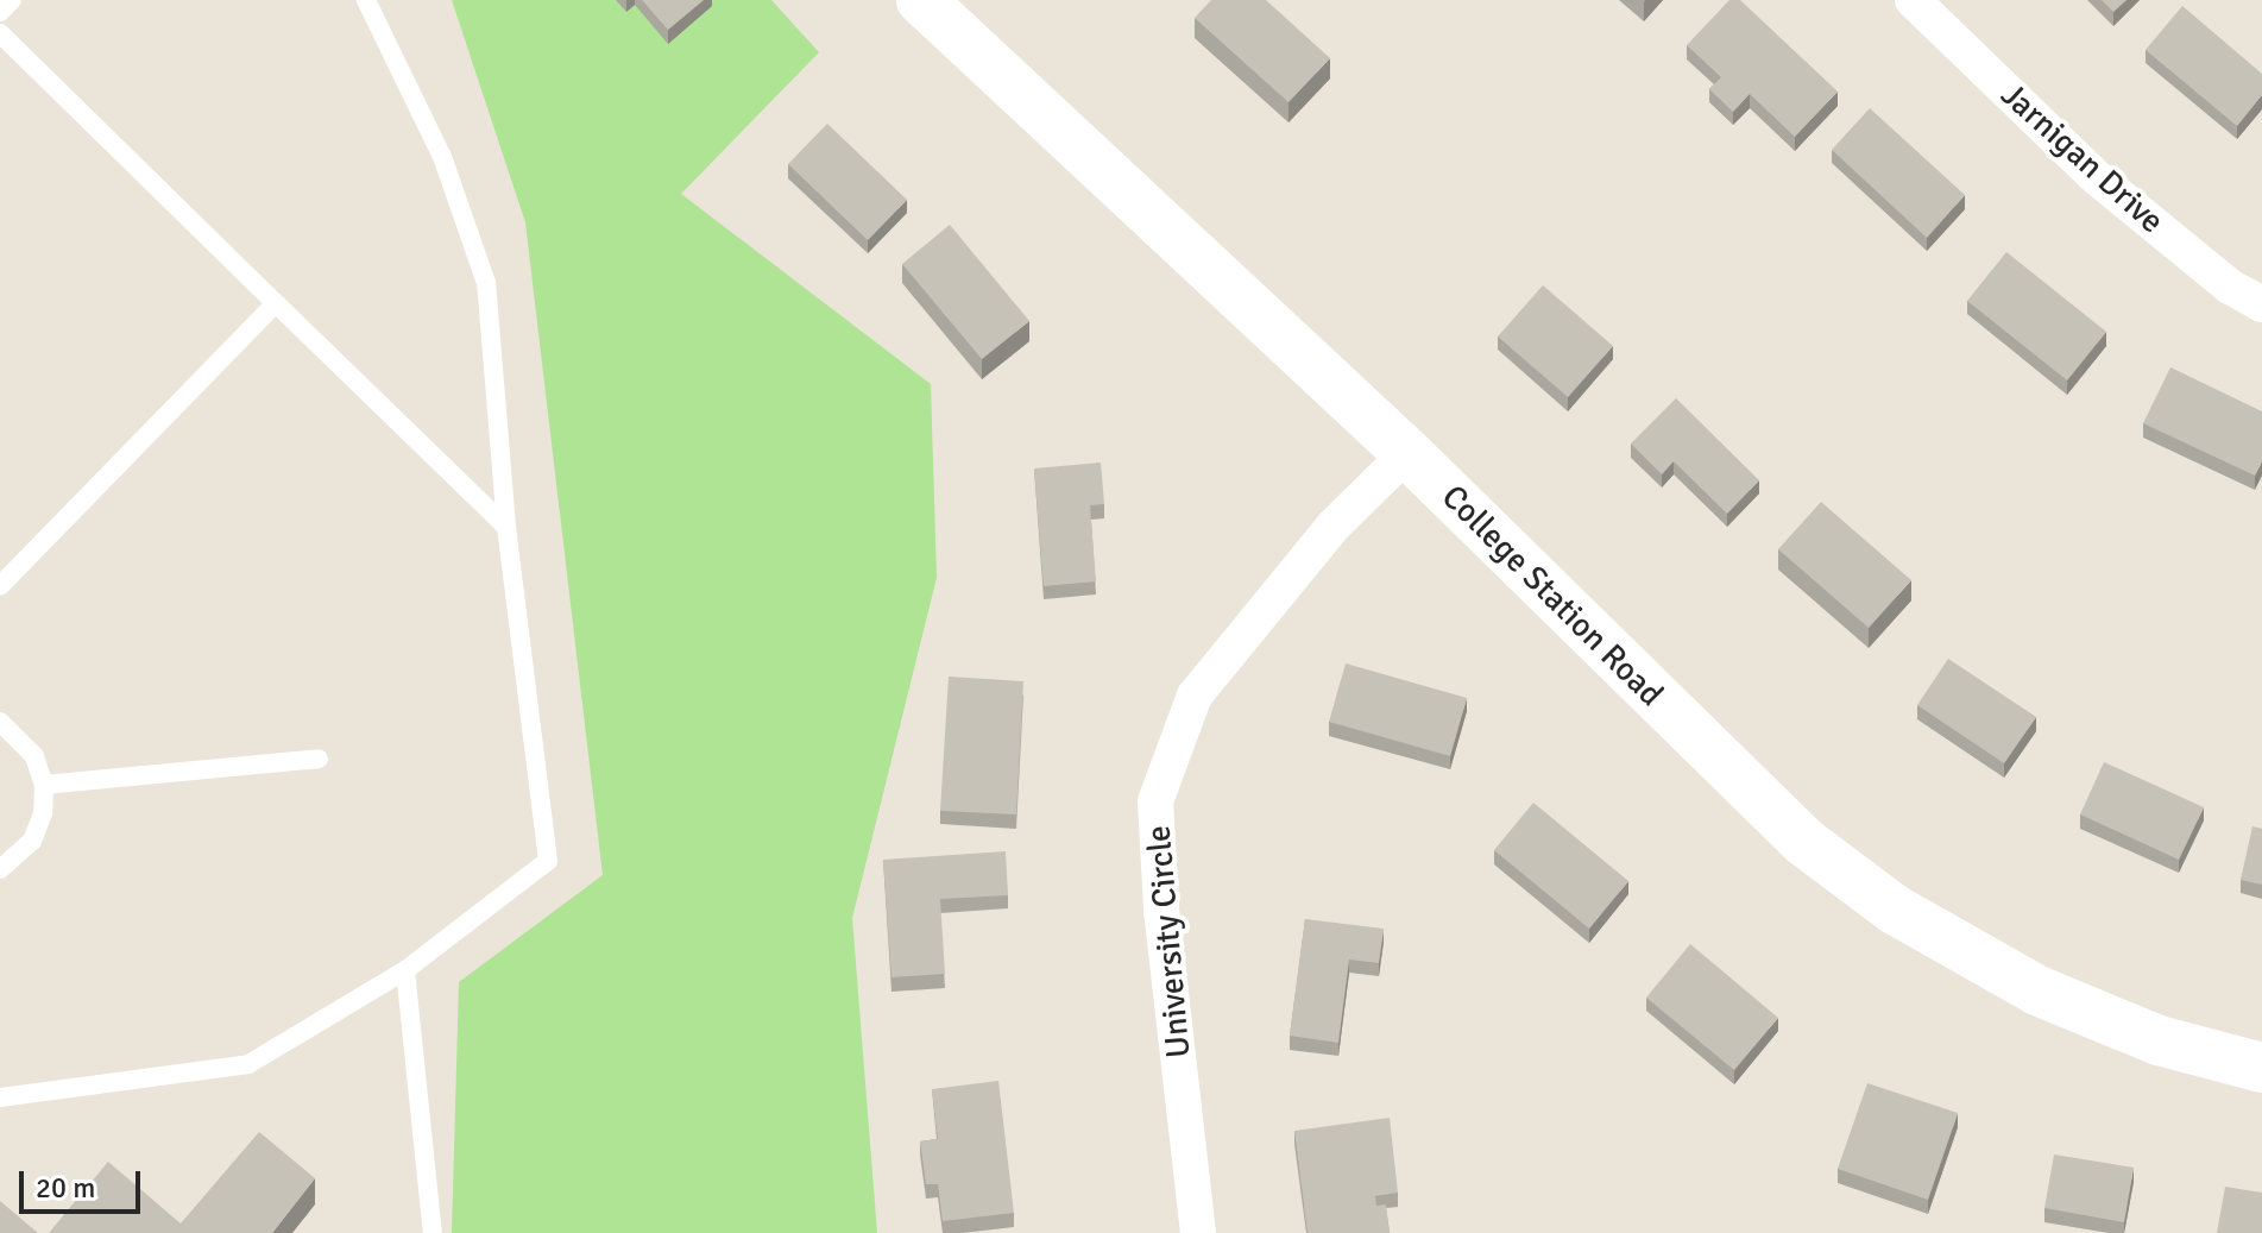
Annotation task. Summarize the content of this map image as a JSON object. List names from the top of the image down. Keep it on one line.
{"streets":{"main road":["College Station Road"],"street":["Jarnigan Drive","University Circle"]},"crossings":[["College Station Road","University Circle"]],"scale_bar":"20 m"}
